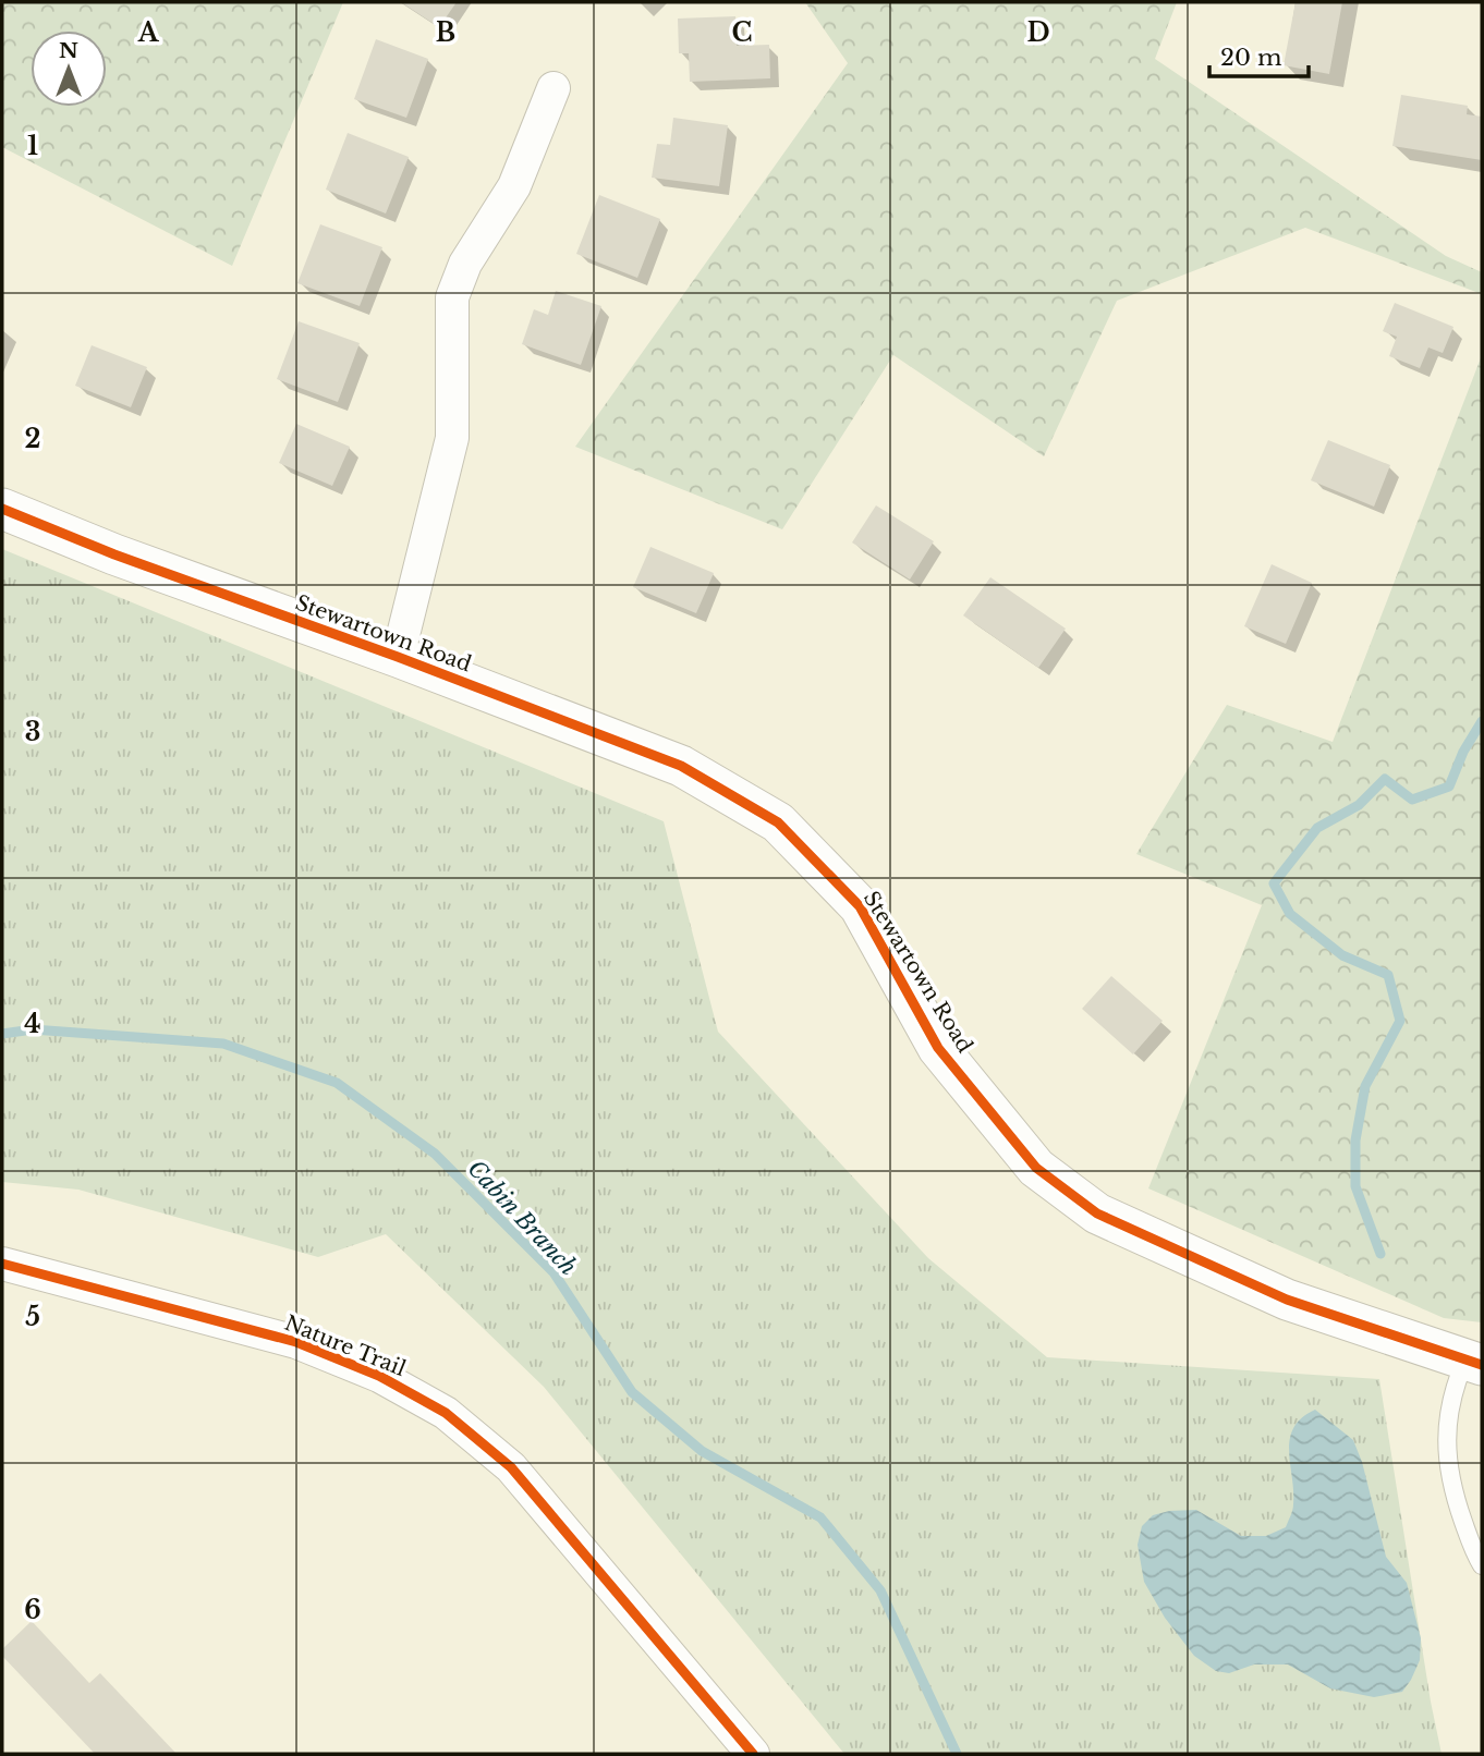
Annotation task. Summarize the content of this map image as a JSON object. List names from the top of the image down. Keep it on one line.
{"streets":{"street":["Stewartown Road","Nature Trail"]},"water":["Cabin Branch"],"scale_bar":"20 m","north":"top","grid":{"columns":["A","B","C","D"],"rows":["1","2","3","4","5","6"]}}
